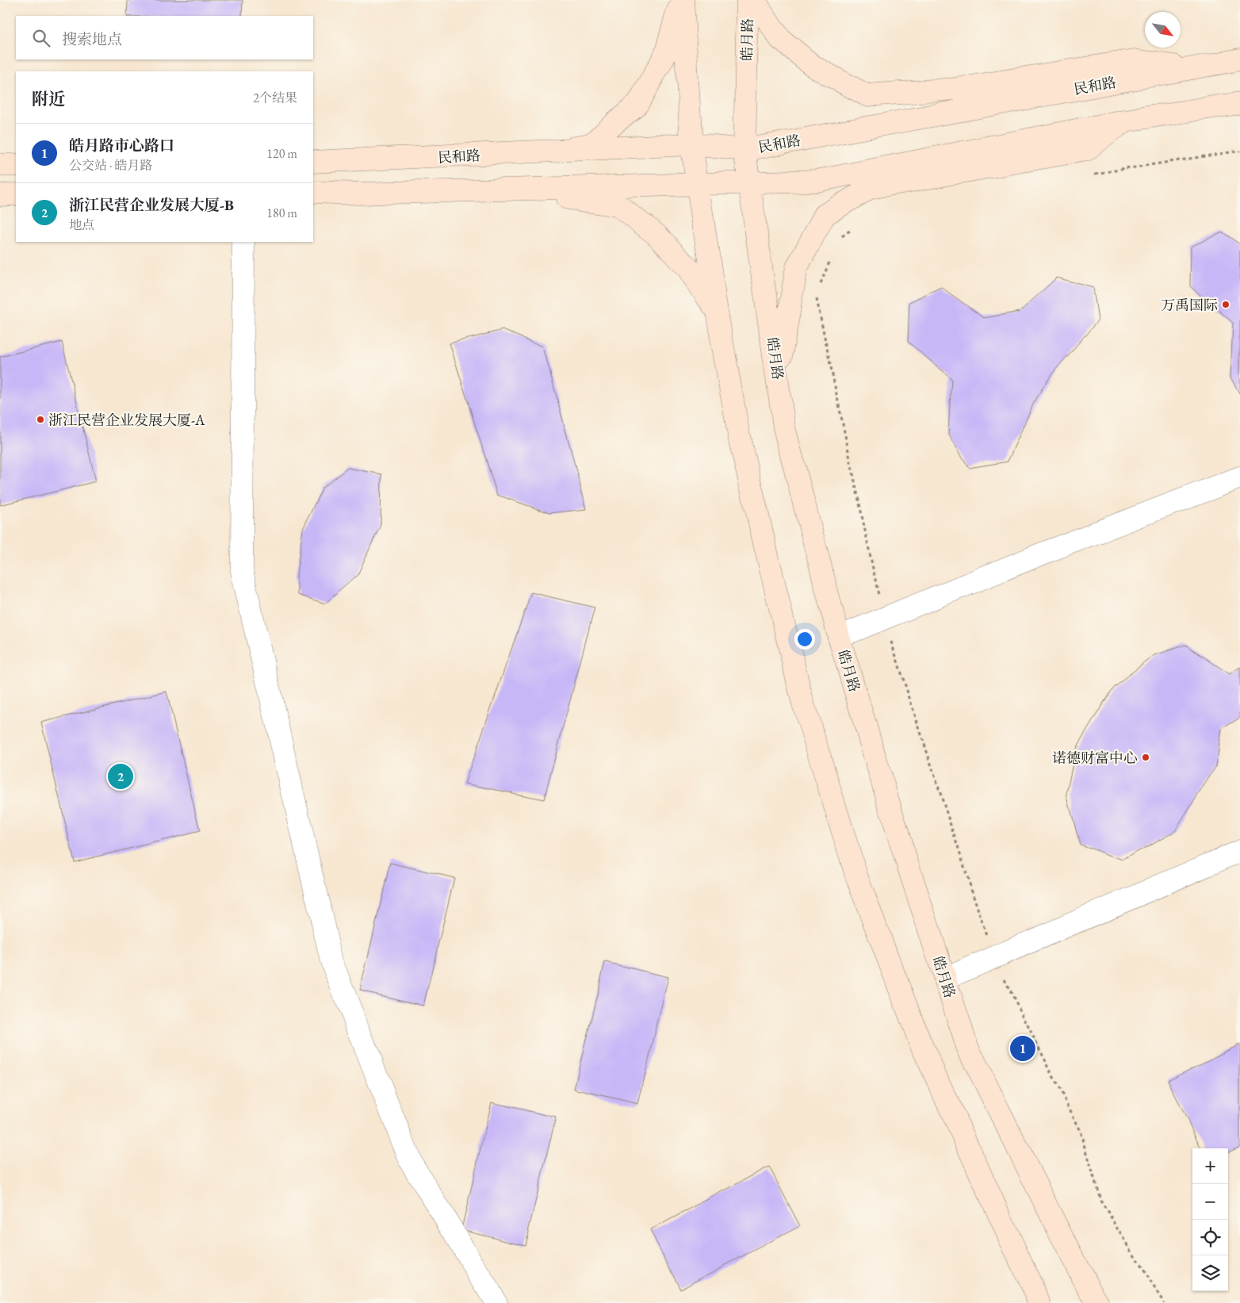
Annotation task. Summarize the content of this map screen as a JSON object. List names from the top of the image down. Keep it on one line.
{"streets":{"main road":["皓月路","民和路"]},"crossings":[["皓月路","民和路"]],"places":["万禹国际","浙江民营企业发展大厦-A","诺德财富中心"],"north":"bottom right","page":{"search":"搜索地点","heading":["附近","2个结果"],"list":[{"mark":"1","name":"皓月路市心路口","note":"公交站 · 皓月路","value":"120 m"},{"mark":"2","name":"浙江民营企业发展大厦-B","note":"地点","value":"180 m"}],"pins":["2","1"],"map_buttons":["+","−"]}}
